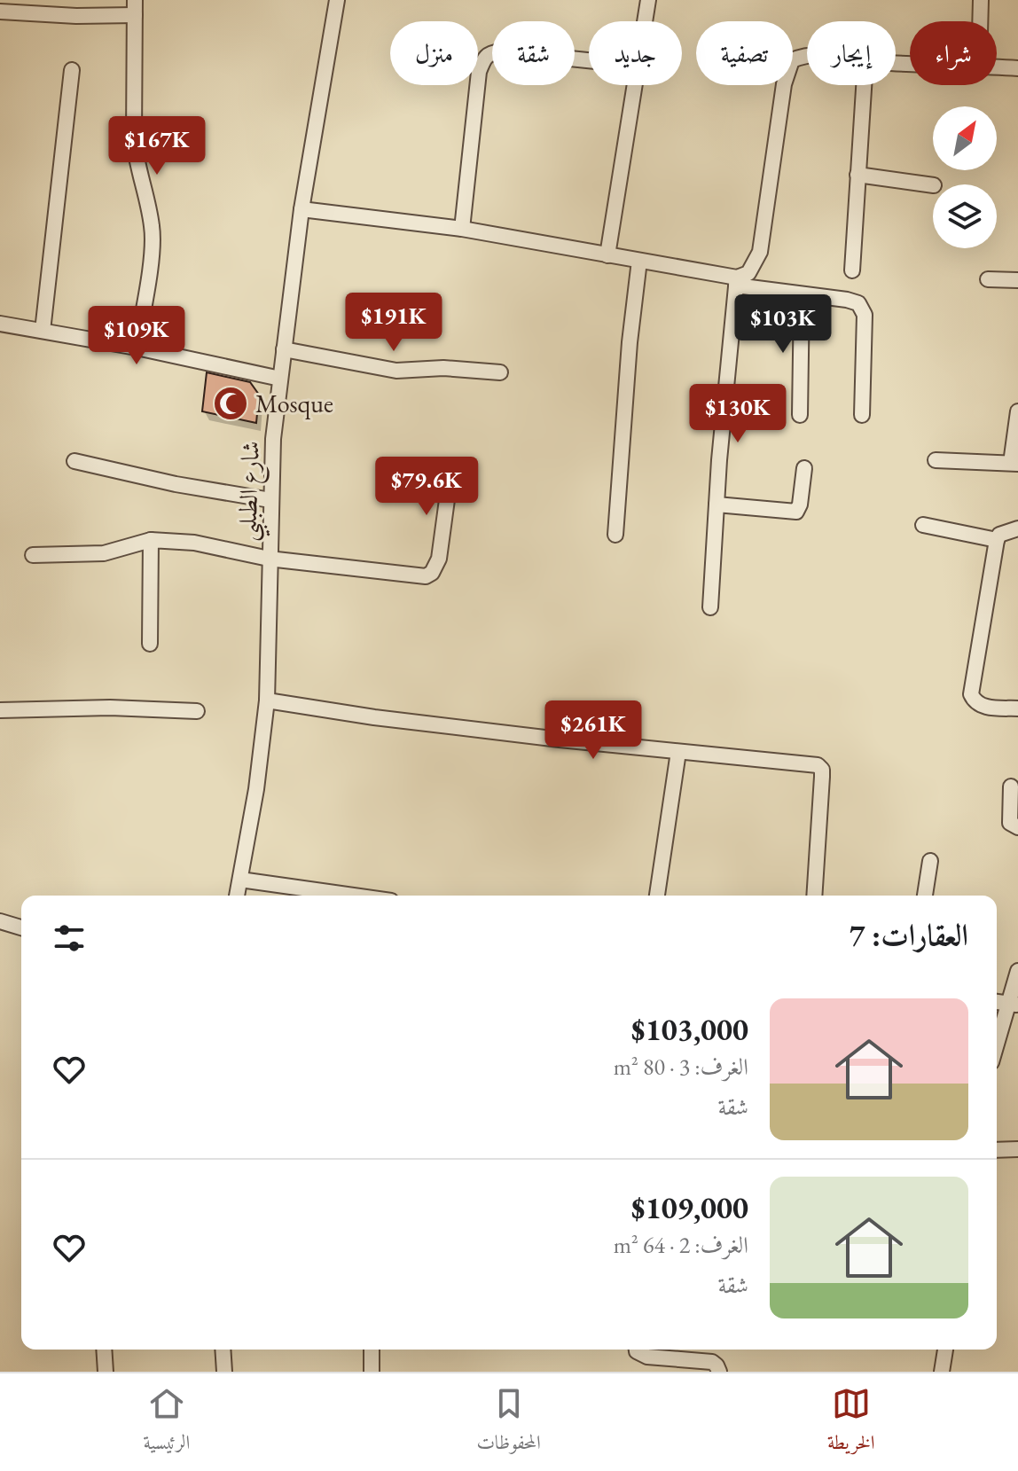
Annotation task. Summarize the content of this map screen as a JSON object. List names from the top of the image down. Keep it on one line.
{"streets":{"street":["شارع الطبلبي"]},"places":{"mosque":["Mosque"]},"north":"top right","page":{"chip":["شراء","إيجار","تصفية","جديد","شقة","منزل"],"price":["$167K","$191K","$103K","$109K","$130K","$79.6K","$261K"],"heading":"العقارات: 7","list":[{"name":"$103,000","note":"الغرف: 3 · 80 m² · شقة"},{"name":"$109,000","note":"الغرف: 2 · 64 m² · شقة"}],"tabs":["الخريطة","المحفوظات","الرئيسية"]}}
